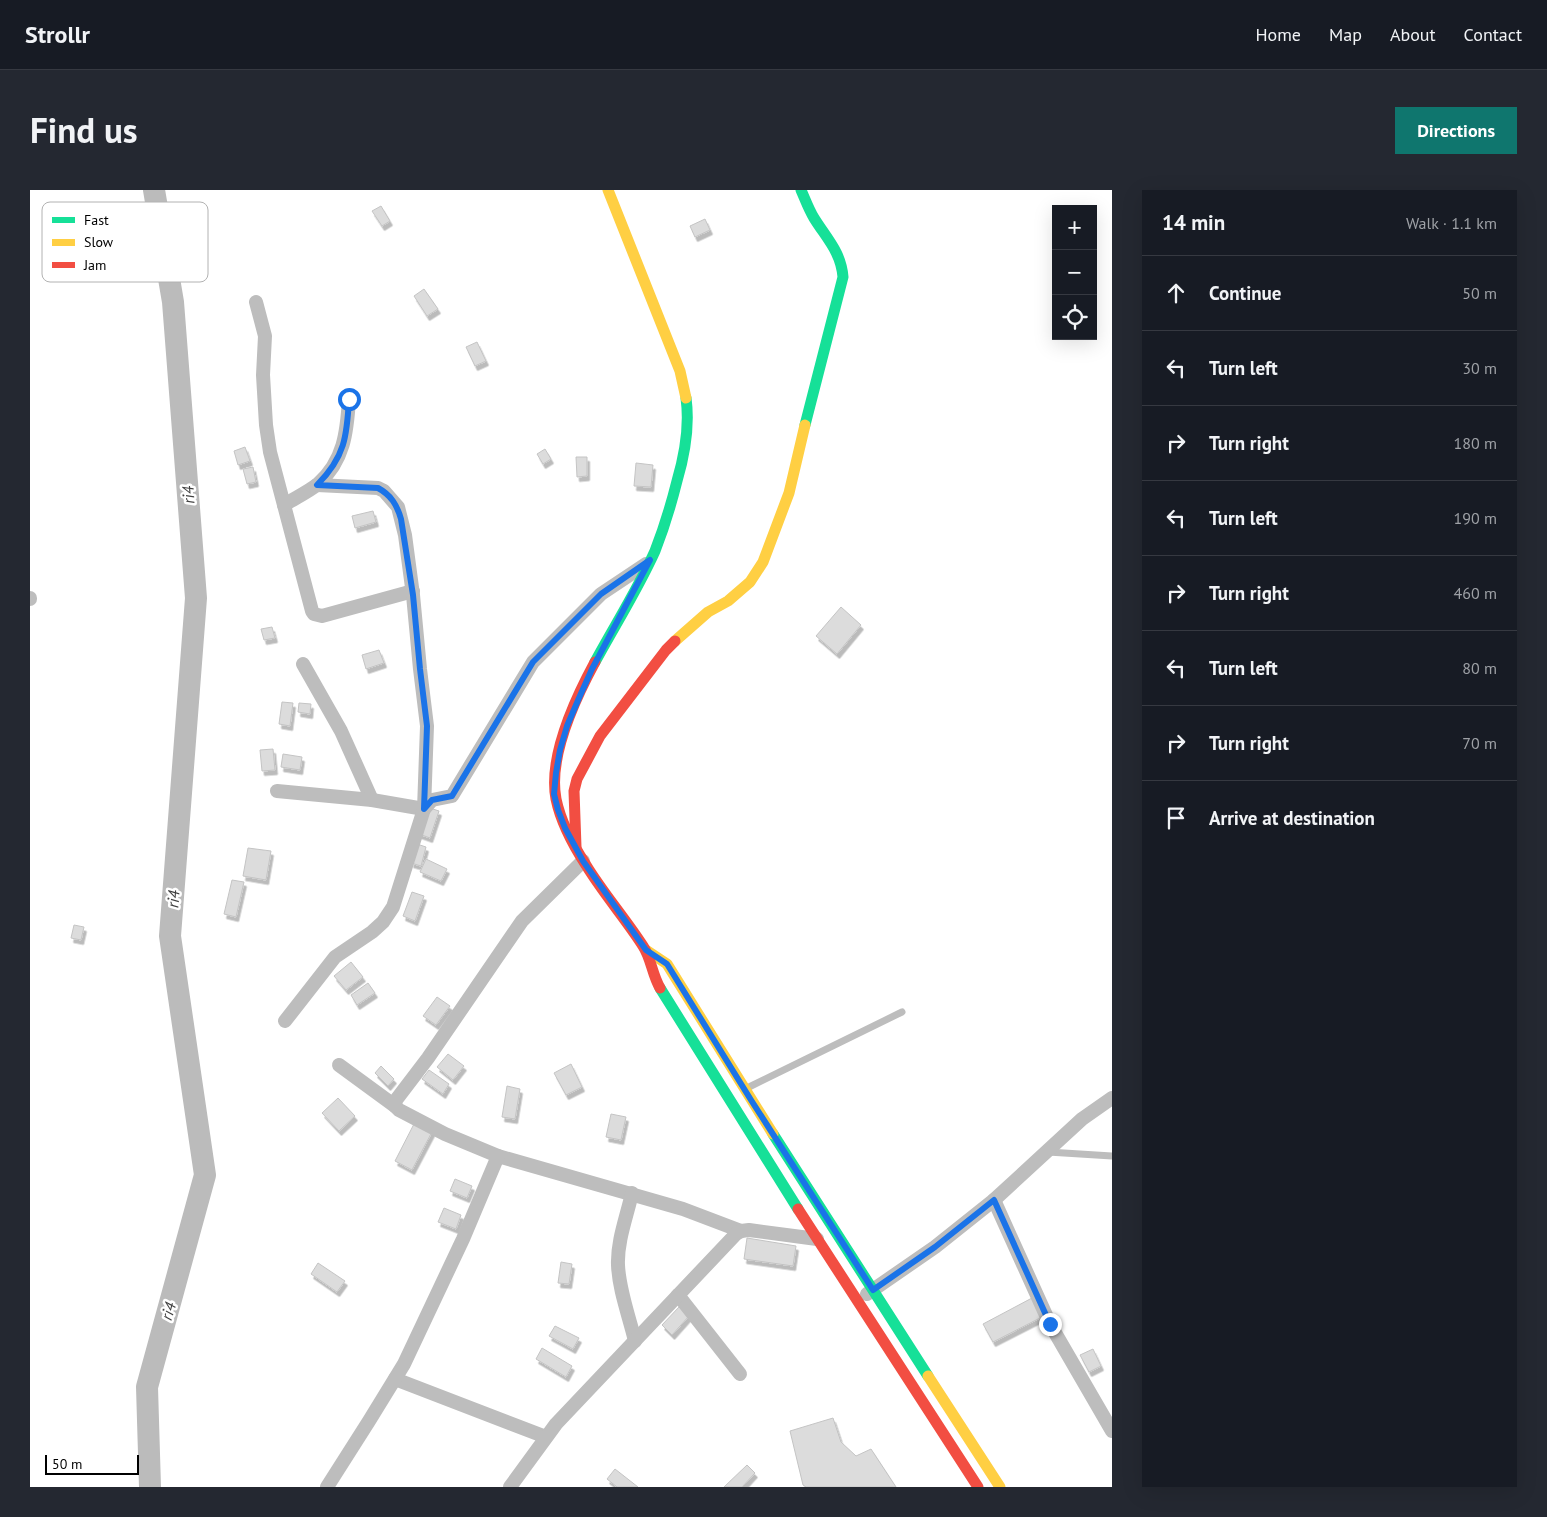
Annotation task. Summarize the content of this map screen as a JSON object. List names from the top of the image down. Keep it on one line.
{"water":["ri4"],"legend":["Fast","Slow","Jam"],"scale_bar":"50 m","page":{"header":"Strollr","nav":["Home","Map","About","Contact"],"title":"Find us","buttons":"Directions","heading":["14 min","Walk · 1.1 km"],"map_buttons":["+","−"],"list":[["Continue","50 m"],["Turn left","30 m"],["Turn right","180 m"],["Turn left","190 m"],["Turn right","460 m"],["Turn left","80 m"],["Turn right","70 m"],"Arrive at destination"],"scale":"50 m"}}
